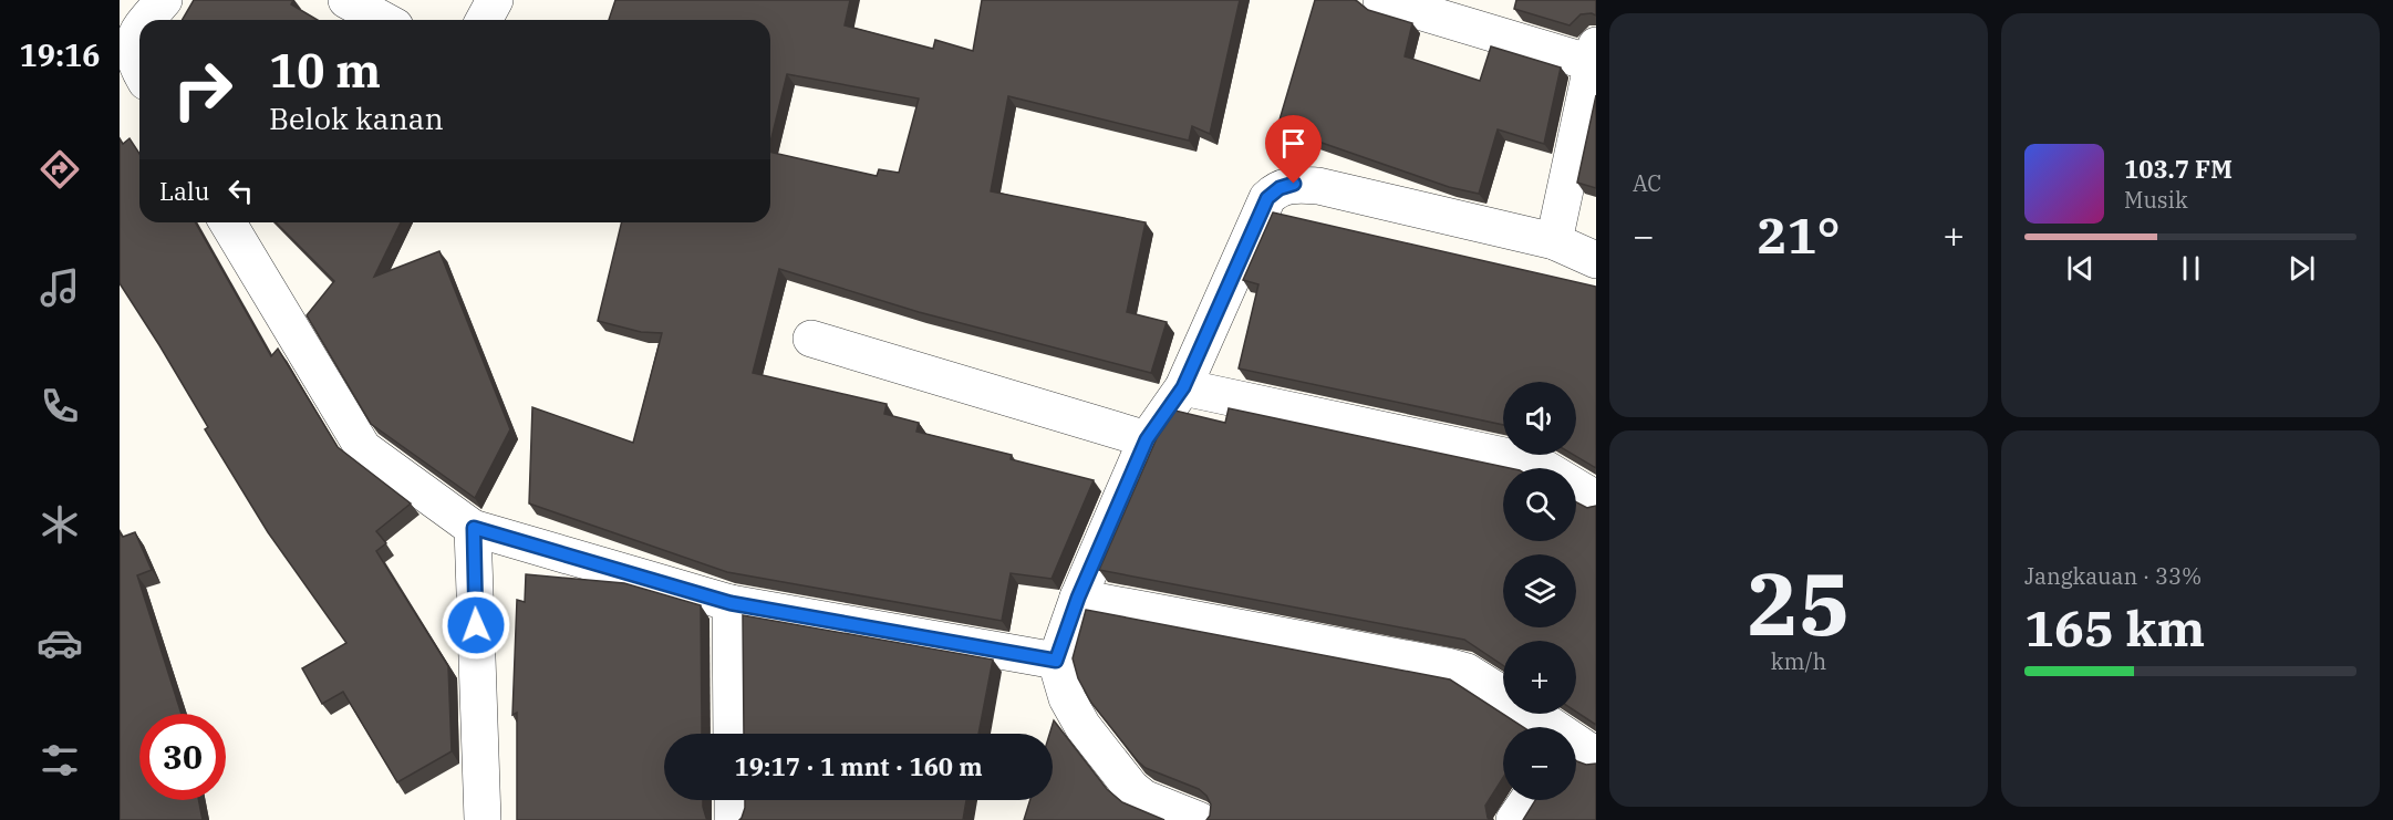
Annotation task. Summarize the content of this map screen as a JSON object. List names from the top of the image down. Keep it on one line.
{"page":{"tabs":"19:16","tile":["AC",["25","km/h"],["Jangkauan · 33%","165 km"]],"turn":["10 m","Belok kanan"],"song":["103.7 FM","Musik"],"then":"Lalu","heat":["−","21°","+"],"map_buttons":["+","−"],"limit":"30","trip":"19:17 · 1 mnt · 160 m"}}
